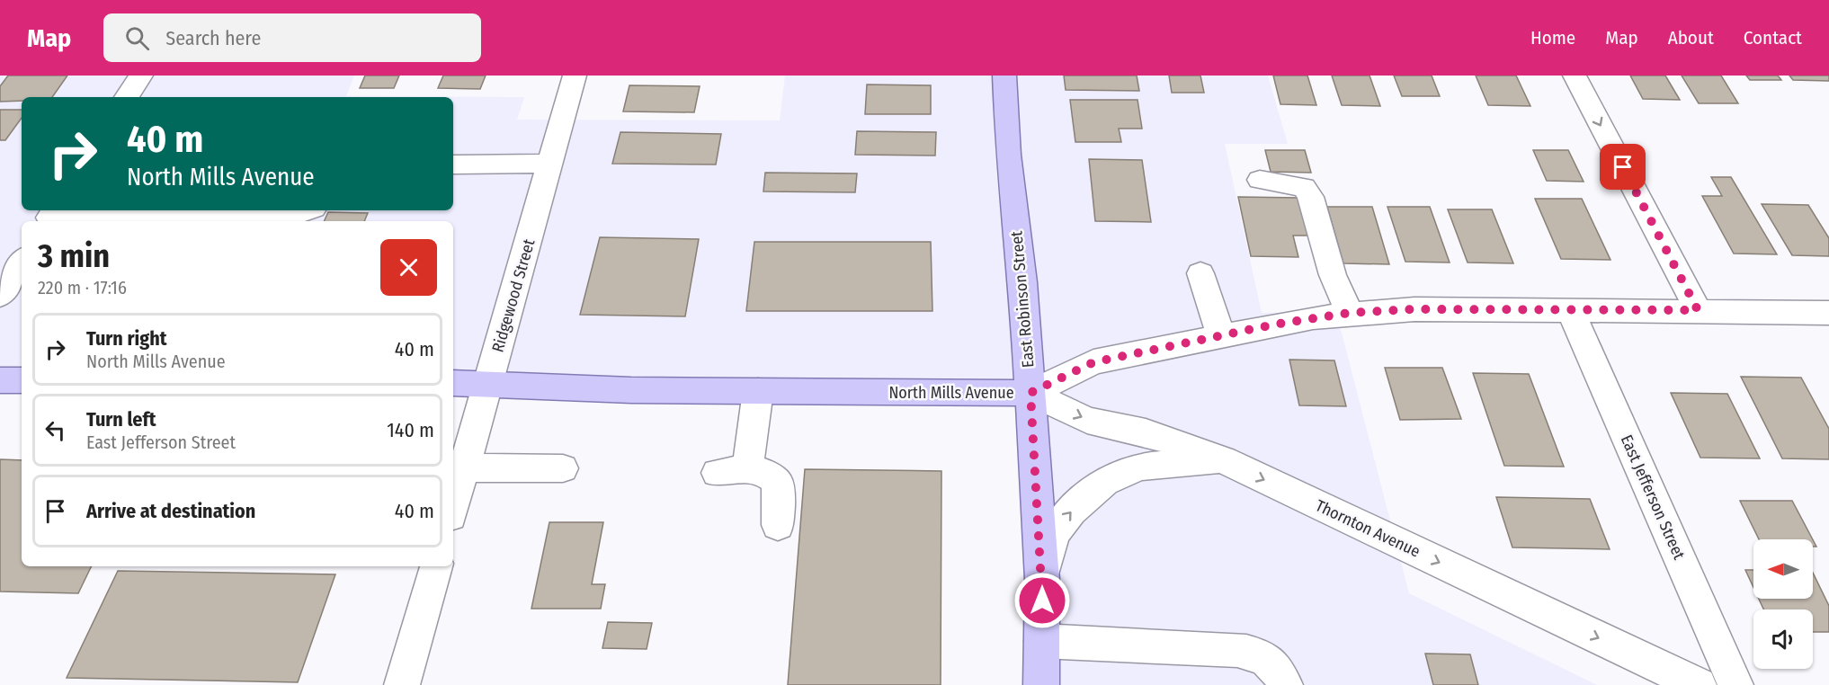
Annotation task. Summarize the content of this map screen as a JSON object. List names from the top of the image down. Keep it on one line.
{"streets":{"main road":["East Robinson Street","North Mills Avenue"],"street":["Ridgewood Street","East Jefferson Street","Thornton Avenue"]},"crossings":[["Ridgewood Street","North Mills Avenue"],["East Robinson Street","North Mills Avenue"],["East Robinson Street","Thornton Avenue"],["North Mills Avenue","East Jefferson Street"],["North Mills Avenue","Thornton Avenue"]],"north":"left","page":{"header":"Map","search":"Search here","nav":["Home","Map","About","Contact"],"turn":["40 m","North Mills Avenue"],"heading":["3 min","220 m · 17:16"],"list":[{"name":"Turn right","note":"North Mills Avenue","value":"40 m"},{"name":"Turn left","note":"East Jefferson Street","value":"140 m"},{"name":"Arrive at destination","value":"40 m"}]}}
